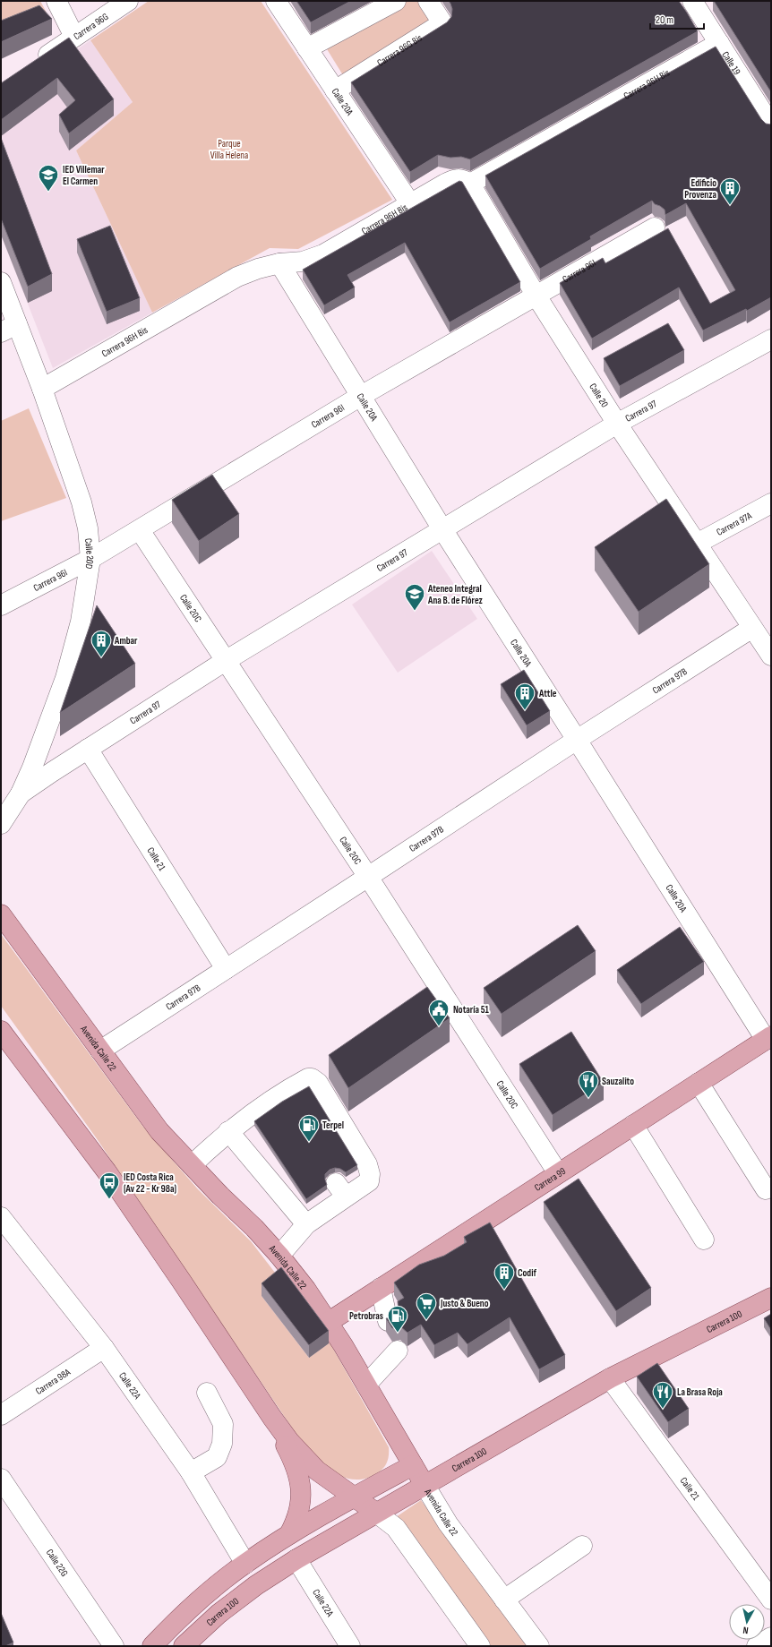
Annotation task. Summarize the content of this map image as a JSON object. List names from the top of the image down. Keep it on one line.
{"streets":{"main road":["Avenida Calle 22","Carrera 99","Carrera 100"],"street":["Carrera 96G","Carrera 96G Bis","Calle 19","Carrera 96H Bis","Calle 20A","Carrera 96I","Calle 20","Carrera 97","Carrera 97A","Calle 20D","Calle 20C","Carrera 97B","Calle 21","Carrera 98A","Calle 22A","Calle 22G"]},"crossings":[["Carrera 96G Bis","Calle 20A"],["Calle 19","Carrera 96H Bis"],["Carrera 96H Bis","Calle 20A"],["Carrera 96H Bis","Calle 20"],["Carrera 96H Bis","Calle 20D"],["Calle 20A","Carrera 96I"],["Calle 20A","Carrera 97"],["Calle 20A","Carrera 97B"],["Calle 20A","Carrera 99"],["Carrera 96I","Calle 20"],["Carrera 96I","Calle 20D"],["Carrera 96I","Calle 20C"],["Calle 20","Carrera 97"],["Calle 20","Carrera 97A"],["Calle 20","Carrera 97B"],["Carrera 97","Calle 20D"],["Carrera 97","Calle 20C"],["Carrera 97","Calle 21"],["Calle 20C","Carrera 97B"],["Calle 20C","Carrera 99"],["Carrera 97B","Calle 21"],["Carrera 97B","Avenida Calle 22"],["Calle 21","Carrera 100"],["Avenida Calle 22","Carrera 99"],["Avenida Calle 22","Carrera 100"],["Carrera 100","Calle 22A"],["Carrera 98A","Calle 22A"]],"parks":["Parque Villa Helena"],"places":{"school or university":["IED Villemar El Carmen","Ateneo Integral Ana B. de Flórez"],"building":["Edificio Provenza","Ambar","Attle","Codif"],"public building":["Notaría 51"],"restaurant":["Sauzalito","La Brasa Roja"],"fuel station":["Terpel","Petrobras"],"bus stop":["IED Costa Rica (Av 22 - Kr 98a)"],"supermarket":["Justo & Bueno"]},"scale_bar":"20 m","north":"bottom"}
